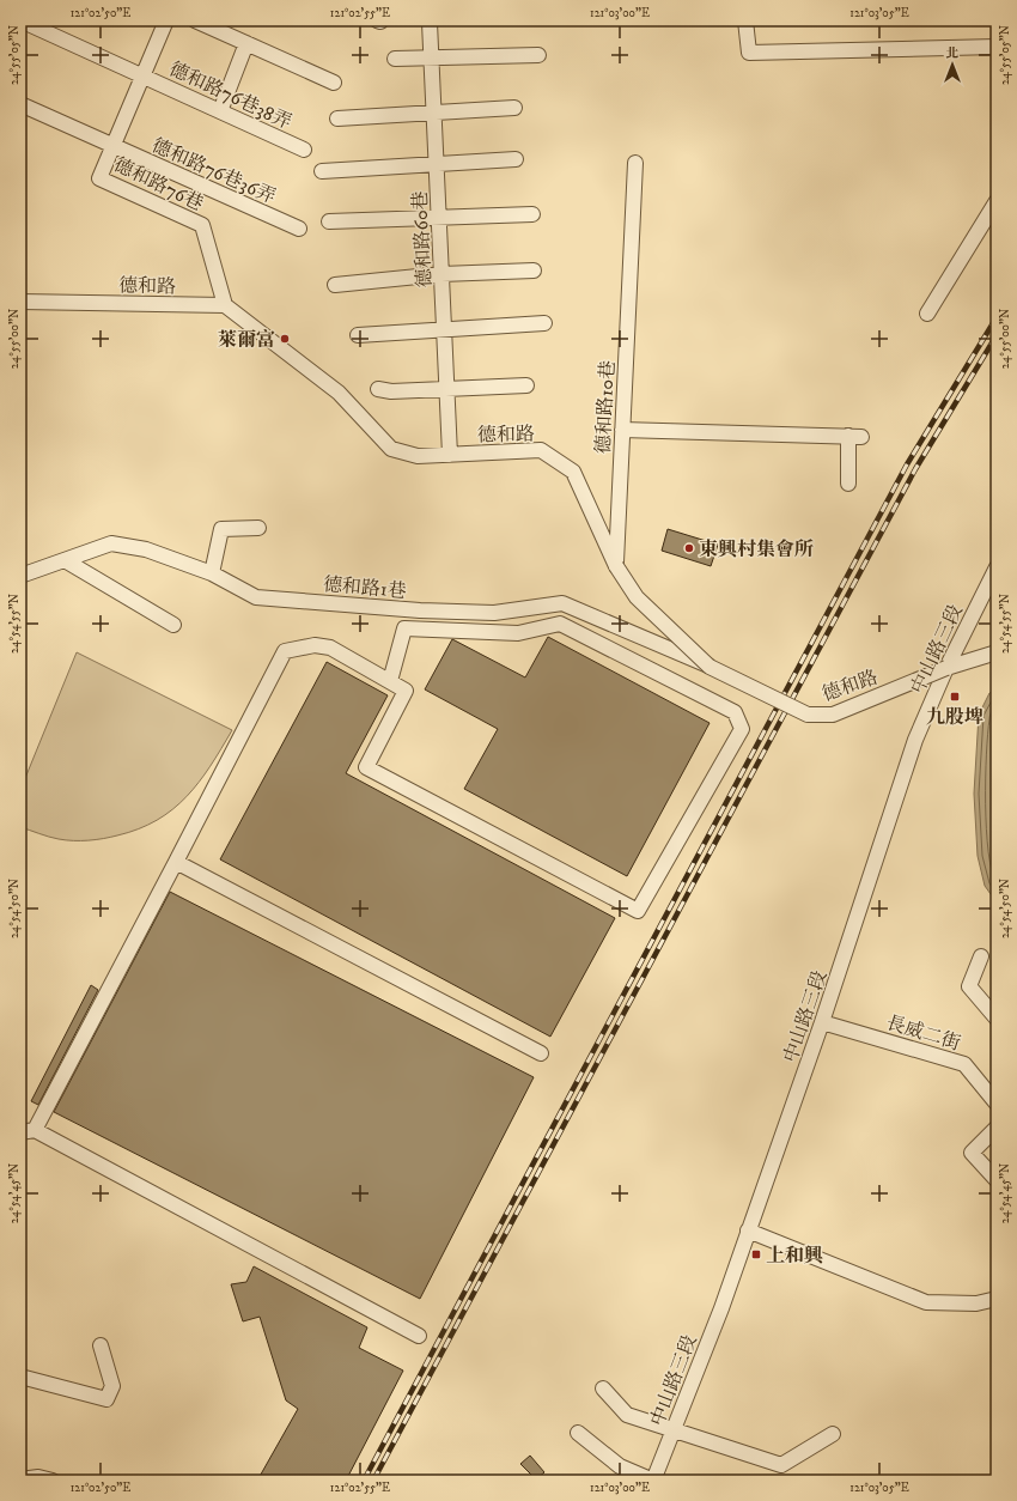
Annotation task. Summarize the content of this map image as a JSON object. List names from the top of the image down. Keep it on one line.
{"streets":{"street":["德和路76巷38弄","德和路76巷36弄","德和路76巷","德和路60巷","德和路","德和路10巷","德和路1巷","中山路三段","長威二街"]},"crossings":[["德和路76巷38弄","德和路76巷"],["德和路76巷36弄","德和路76巷"],["德和路76巷","德和路"],["德和路60巷","德和路"],["德和路","德和路10巷"],["德和路","德和路1巷"],["德和路","中山路三段"],["中山路三段","長威二街"]],"places":{"other":["萊爾富","東興村集會所"],"transit":["九股埤","上和興"]},"north":"top","coordinates":["121°02'50\"E","121°02'55\"E","121°03'00\"E","121°03'05\"E","24°55'05\"N","24°55'00\"N","24°54'55\"N","24°54'50\"N","24°54'45\"N"]}
